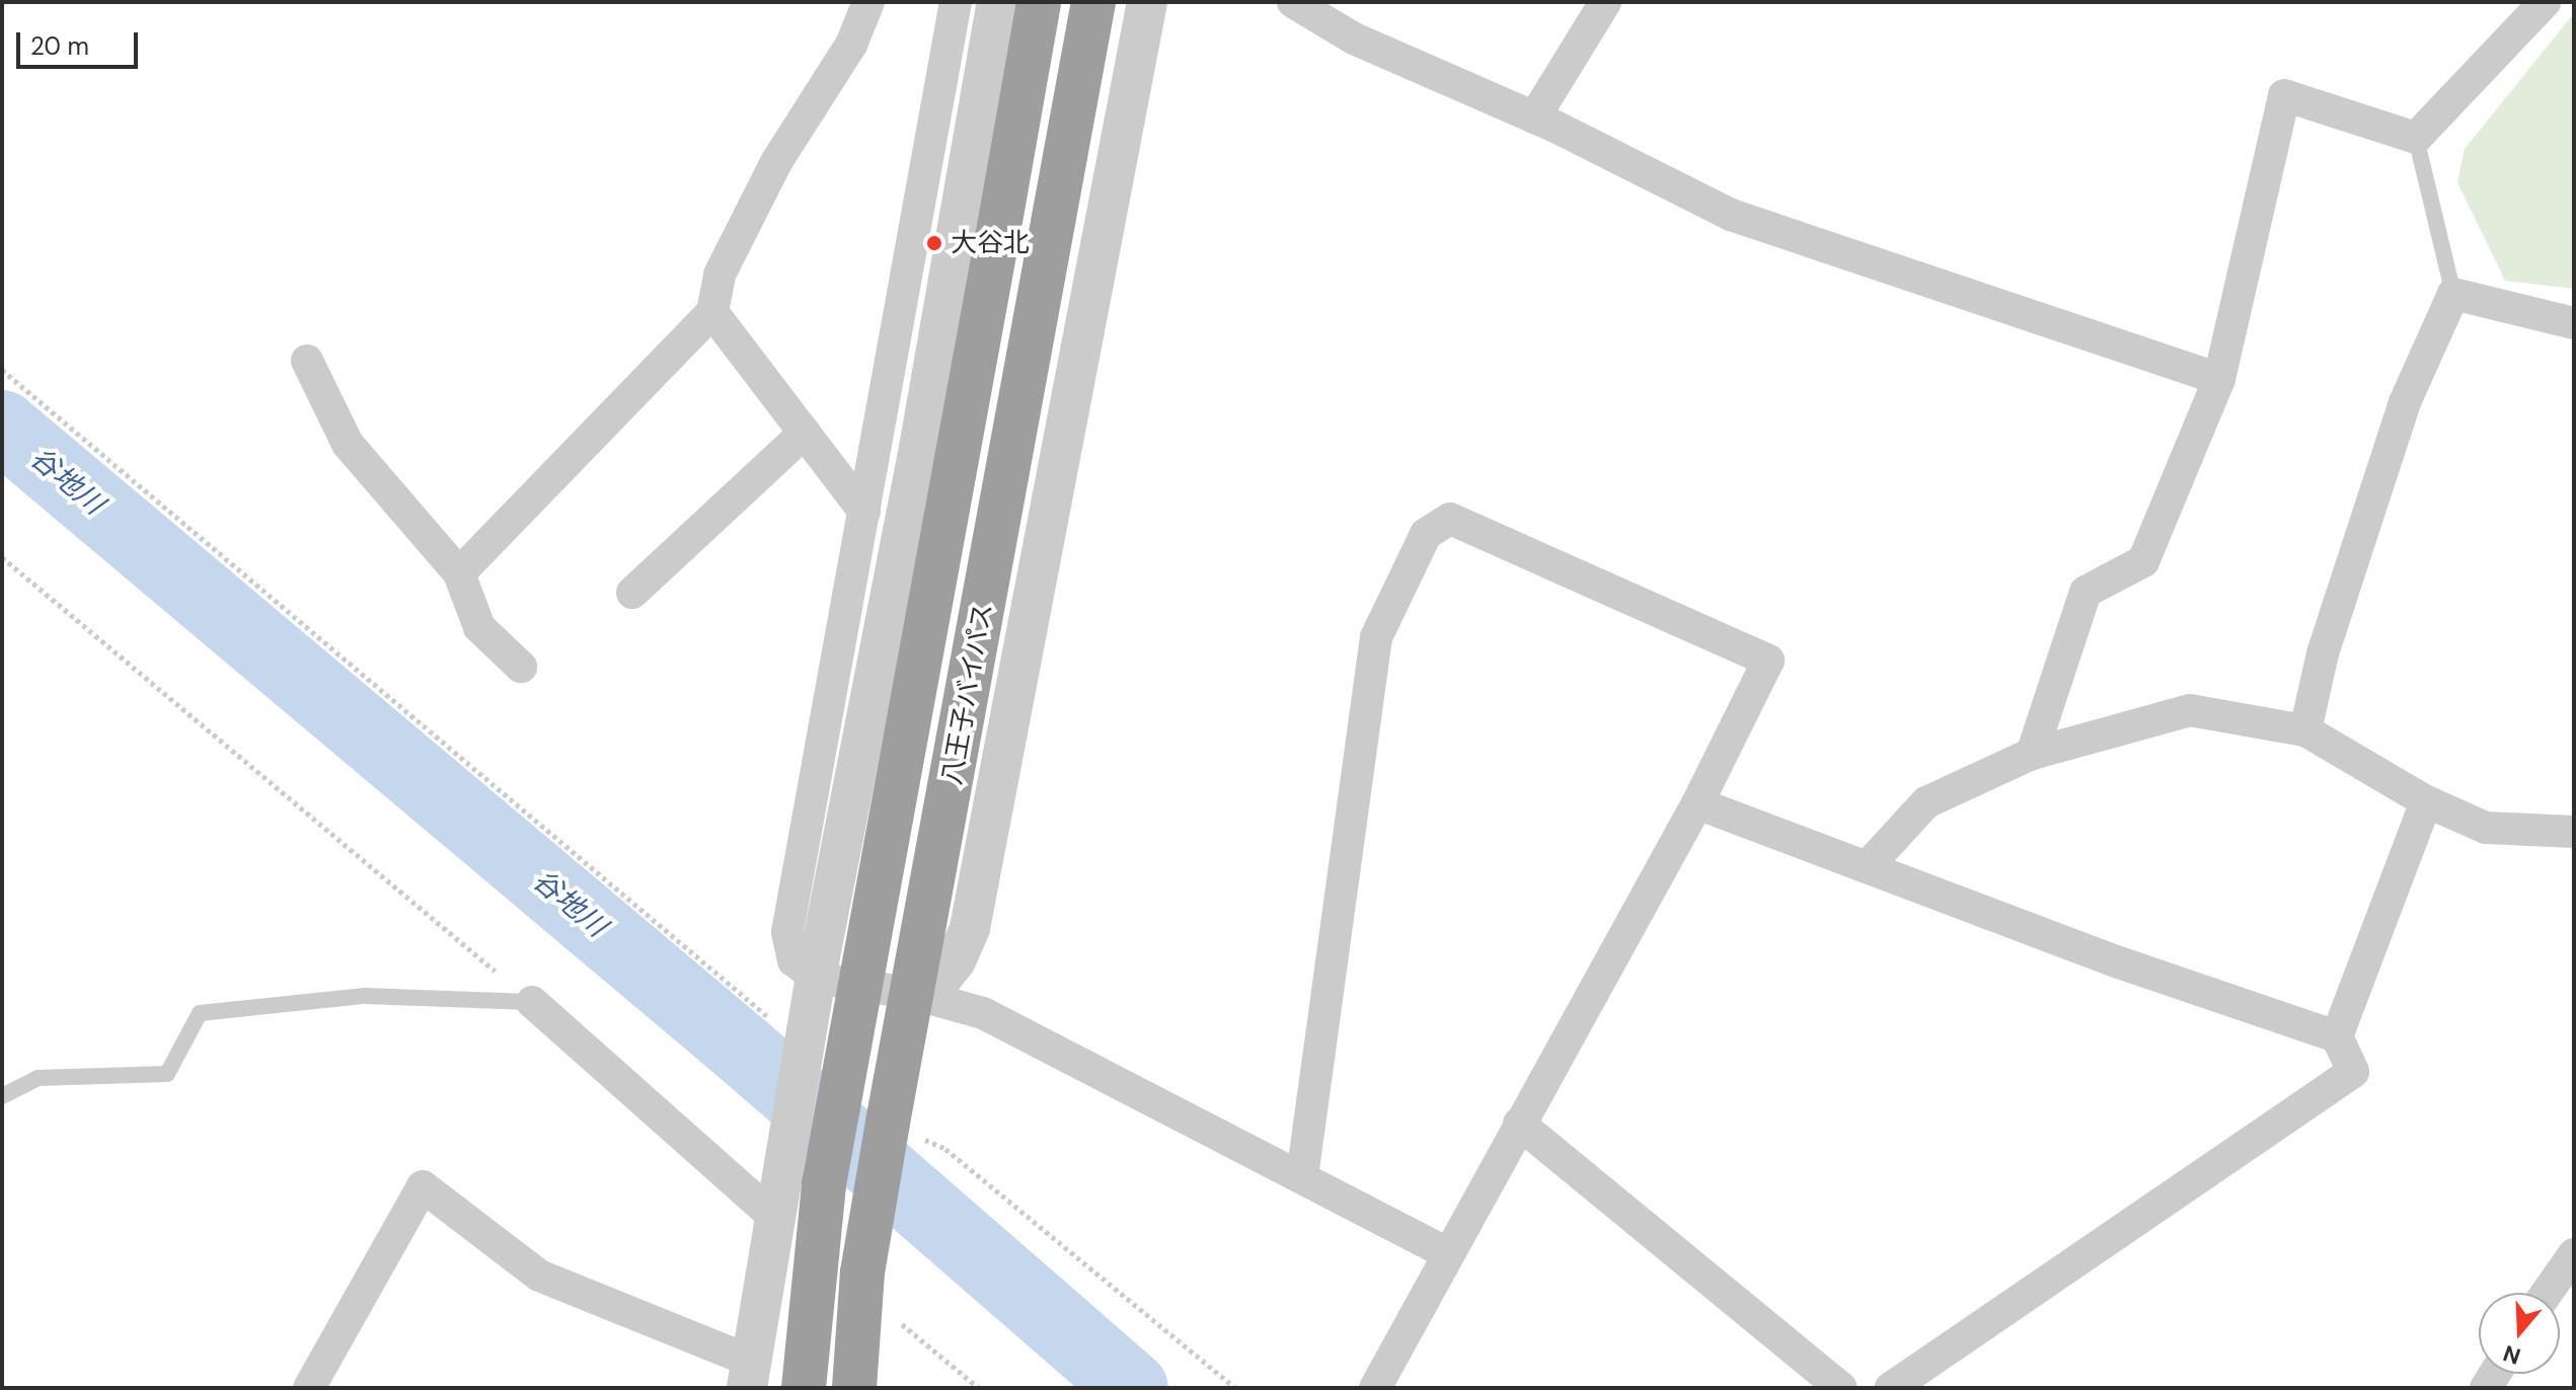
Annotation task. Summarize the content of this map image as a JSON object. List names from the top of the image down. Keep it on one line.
{"streets":{"highway":["八王子バイパス"]},"water":["谷地川"],"places":["大谷北"],"scale_bar":"20 m","north":"bottom"}
